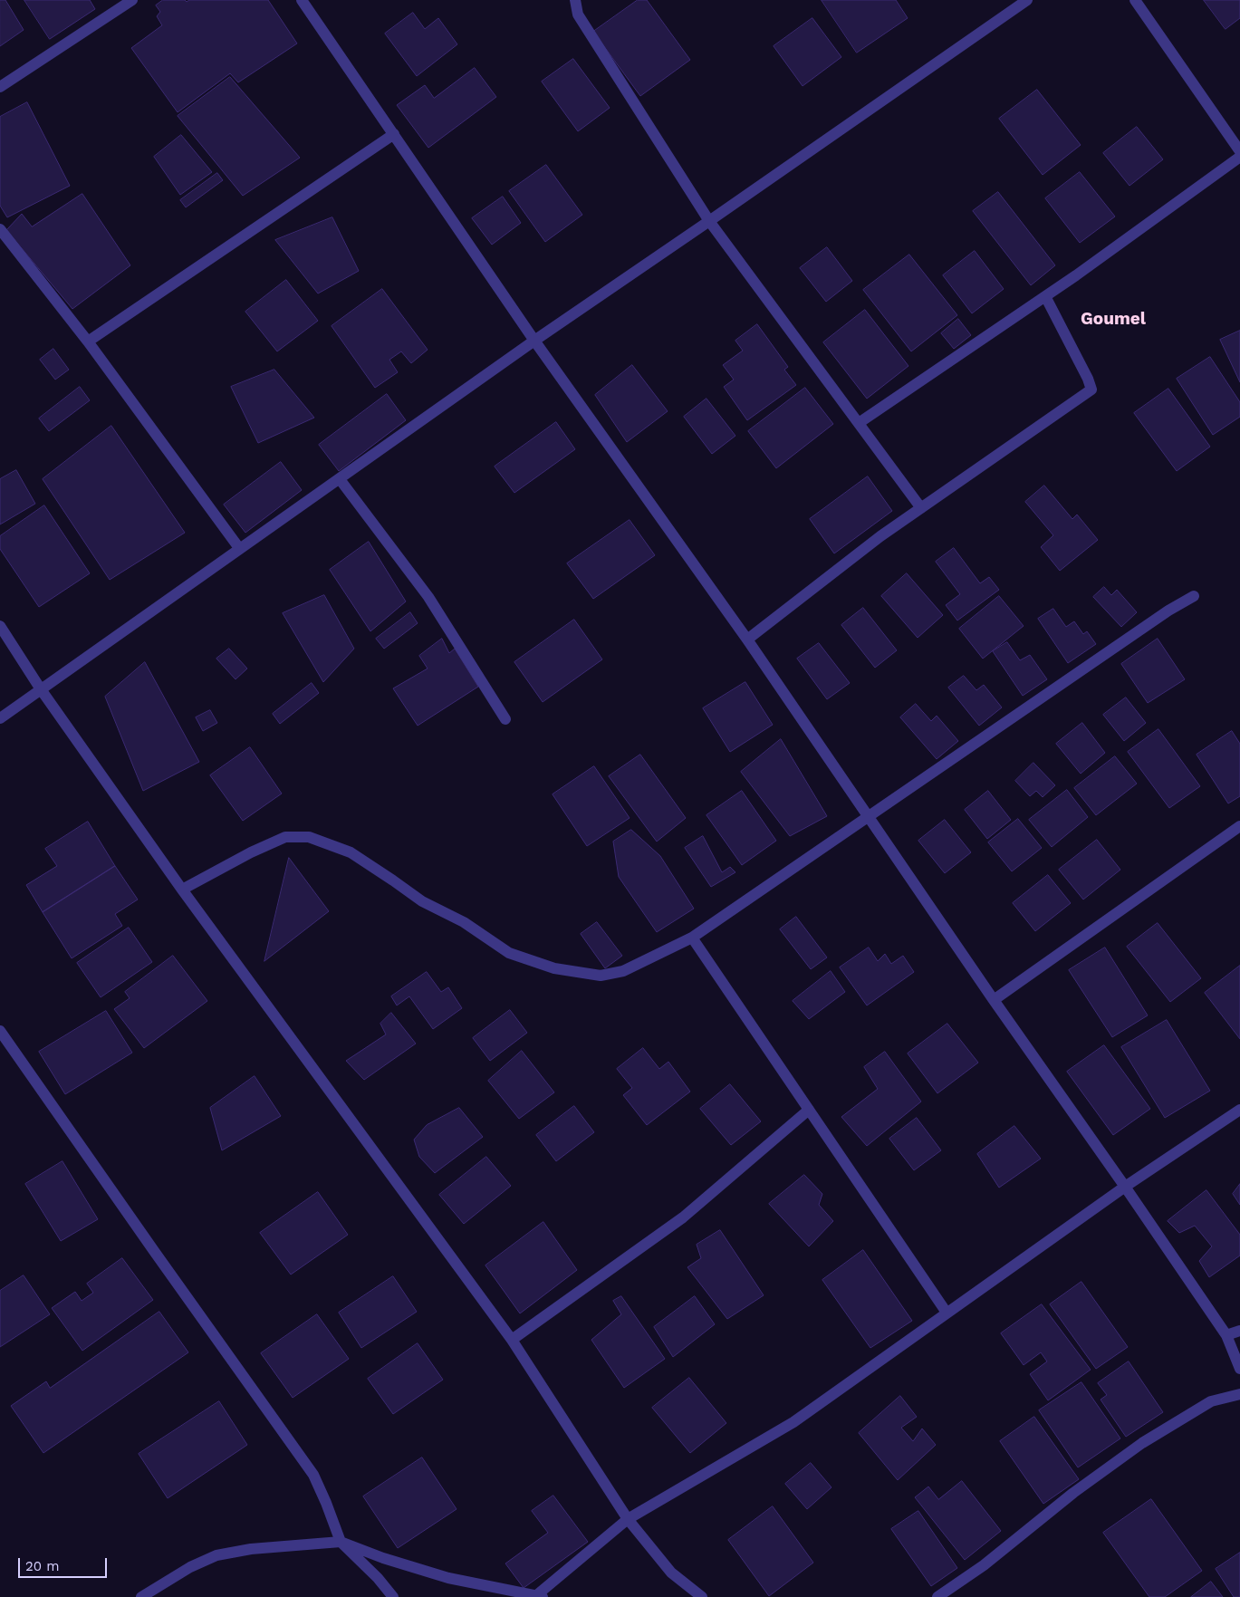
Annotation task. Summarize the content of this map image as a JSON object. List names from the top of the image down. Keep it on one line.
{"districts":["Goumel"],"scale_bar":"20 m"}
